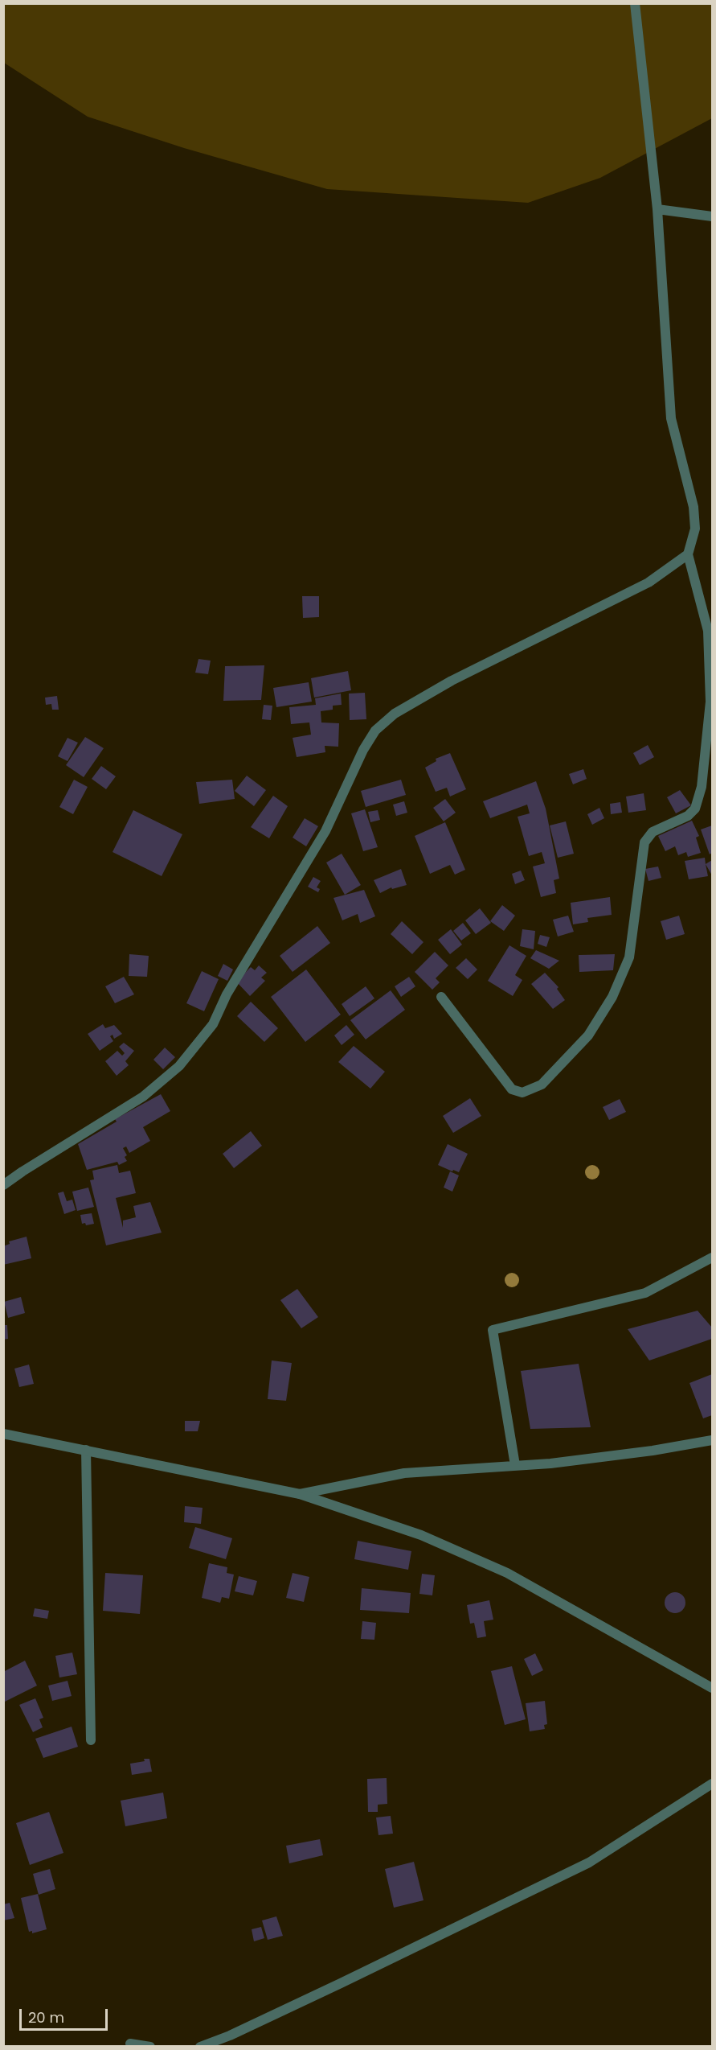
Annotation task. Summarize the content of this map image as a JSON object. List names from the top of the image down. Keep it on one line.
{"scale_bar":"20 m"}
